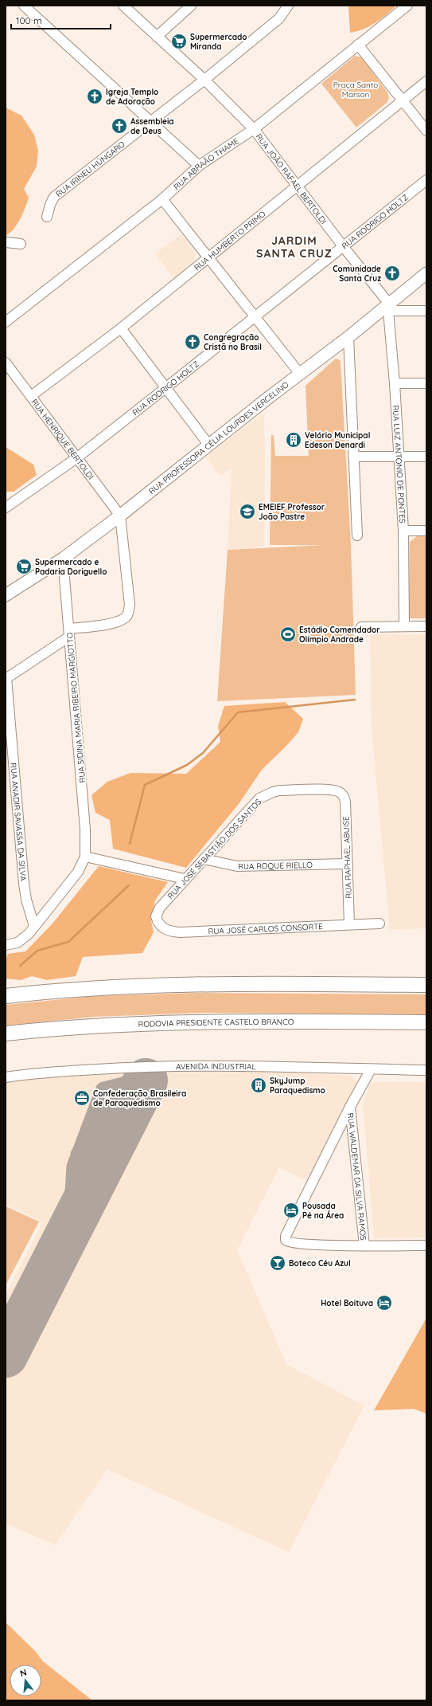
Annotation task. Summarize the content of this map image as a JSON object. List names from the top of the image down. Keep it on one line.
{"streets":{"highway":["RODOVIA PRESIDENTE CASTELO BRANCO"],"main road":["RUA PROFESSORA CÉLIA LOURDES VERCELINO"],"street":["RUA ABRAÃO THAME","RUA IRINEU HÚNGARO","RUA JOÃO RAFAEL BERTOLDI","RUA RODRIGO HOLTZ","RUA HUMBERTO PRIMO","RUA HENRIQUE BERTOLDI","RUA LUIZ ANTONIO DE PONTES","RUA SIDINA MARIA RIBEIRO MARGIOTTO","RUA ANADIR SAVASSA DA SILVA","RUA JOSÉ SEBASTIÃO DOS SANTOS","RUA RAPHAEL ABUISE","RUA ROQUE RIELLO","RUA JOSÉ CARLOS CONSORTE","AVENIDA INDUSTRIAL","RUA WALDEMAR DA SILVA RAMOS"]},"crossings":[["RUA ABRAÃO THAME","RUA JOÃO RAFAEL BERTOLDI"],["RUA IRINEU HÚNGARO","RUA JOÃO RAFAEL BERTOLDI"],["RUA JOÃO RAFAEL BERTOLDI","RUA RODRIGO HOLTZ"],["RUA JOÃO RAFAEL BERTOLDI","RUA HUMBERTO PRIMO"],["RUA JOÃO RAFAEL BERTOLDI","RUA PROFESSORA CÉLIA LOURDES VERCELINO"],["RUA JOÃO RAFAEL BERTOLDI","RUA LUIZ ANTONIO DE PONTES"],["RUA RODRIGO HOLTZ","RUA HENRIQUE BERTOLDI"],["RUA HUMBERTO PRIMO","RUA HENRIQUE BERTOLDI"],["RUA PROFESSORA CÉLIA LOURDES VERCELINO","RUA HENRIQUE BERTOLDI"],["RUA PROFESSORA CÉLIA LOURDES VERCELINO","RUA LUIZ ANTONIO DE PONTES"],["RUA PROFESSORA CÉLIA LOURDES VERCELINO","RUA SIDINA MARIA RIBEIRO MARGIOTTO"],["RUA JOSÉ SEBASTIÃO DOS SANTOS","RUA RAPHAEL ABUISE"],["RUA JOSÉ SEBASTIÃO DOS SANTOS","RUA ROQUE RIELLO"],["RUA JOSÉ SEBASTIÃO DOS SANTOS","RUA JOSÉ CARLOS CONSORTE"],["RUA RAPHAEL ABUISE","RUA ROQUE RIELLO"],["RUA RAPHAEL ABUISE","RUA JOSÉ CARLOS CONSORTE"]],"districts":["JARDIM SANTA CRUZ"],"parks":["Praça Santo Marson"],"places":{"supermarket":["Supermercado Miranda","Supermercado e Padaria Doriguello"],"church":["Igreja Templo de Adoração","Assembleia de Deus","Comunidade Santa Cruz","Congregração Cristã no Brasil"],"building":["Velório Municipal Edeson Denardi","SkyJump Paraquedismo"],"school or university":["EMEIEF Professor João Pastre"],"sports":["Estádio Comendador Olímpio Andrade"],"office":["Confederação Brasileira de Paraquedismo"],"hotel":["Pousada Pé na Área","Hotel Boituva"],"bar":["Boteco Céu Azul"]},"scale_bar":"100 m","north":"top"}
